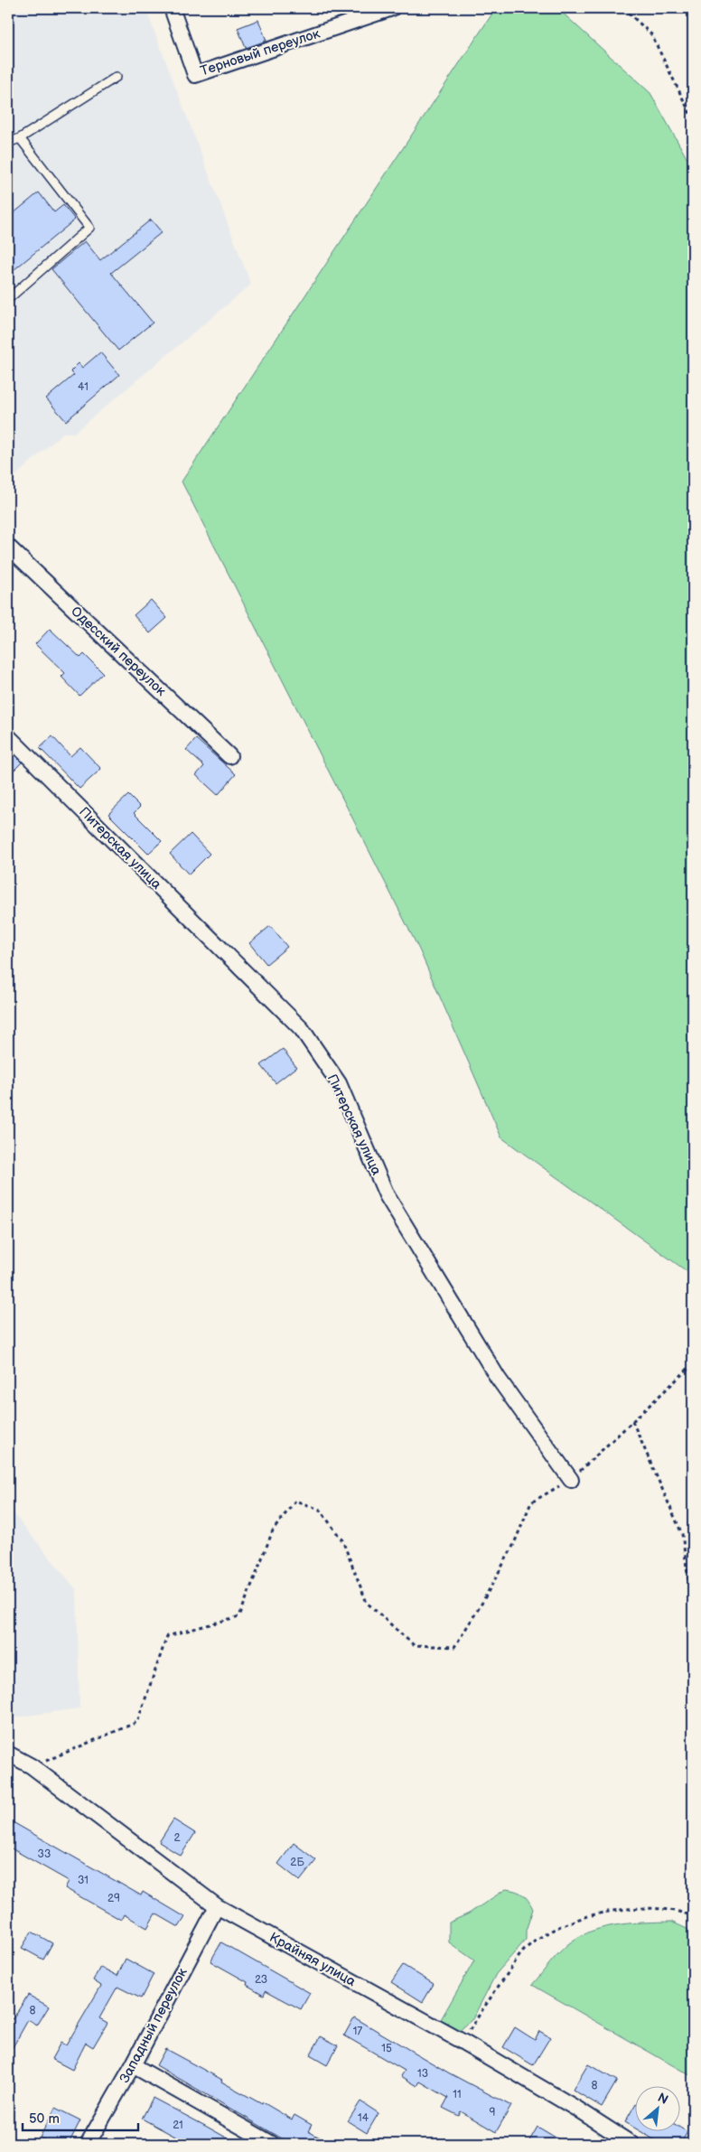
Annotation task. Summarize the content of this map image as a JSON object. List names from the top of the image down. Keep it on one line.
{"streets":{"street":["Терновый переулок","Одесский переулок","Питерская улица","Крайняя улица","Западный переулок"]},"crossings":[["Крайняя улица","Западный переулок"]],"house_numbers":["41","2","33","2Б","31","29","23","8","17","15","13","8","11","9","14","21"],"scale_bar":"50 m","north":"top right"}
